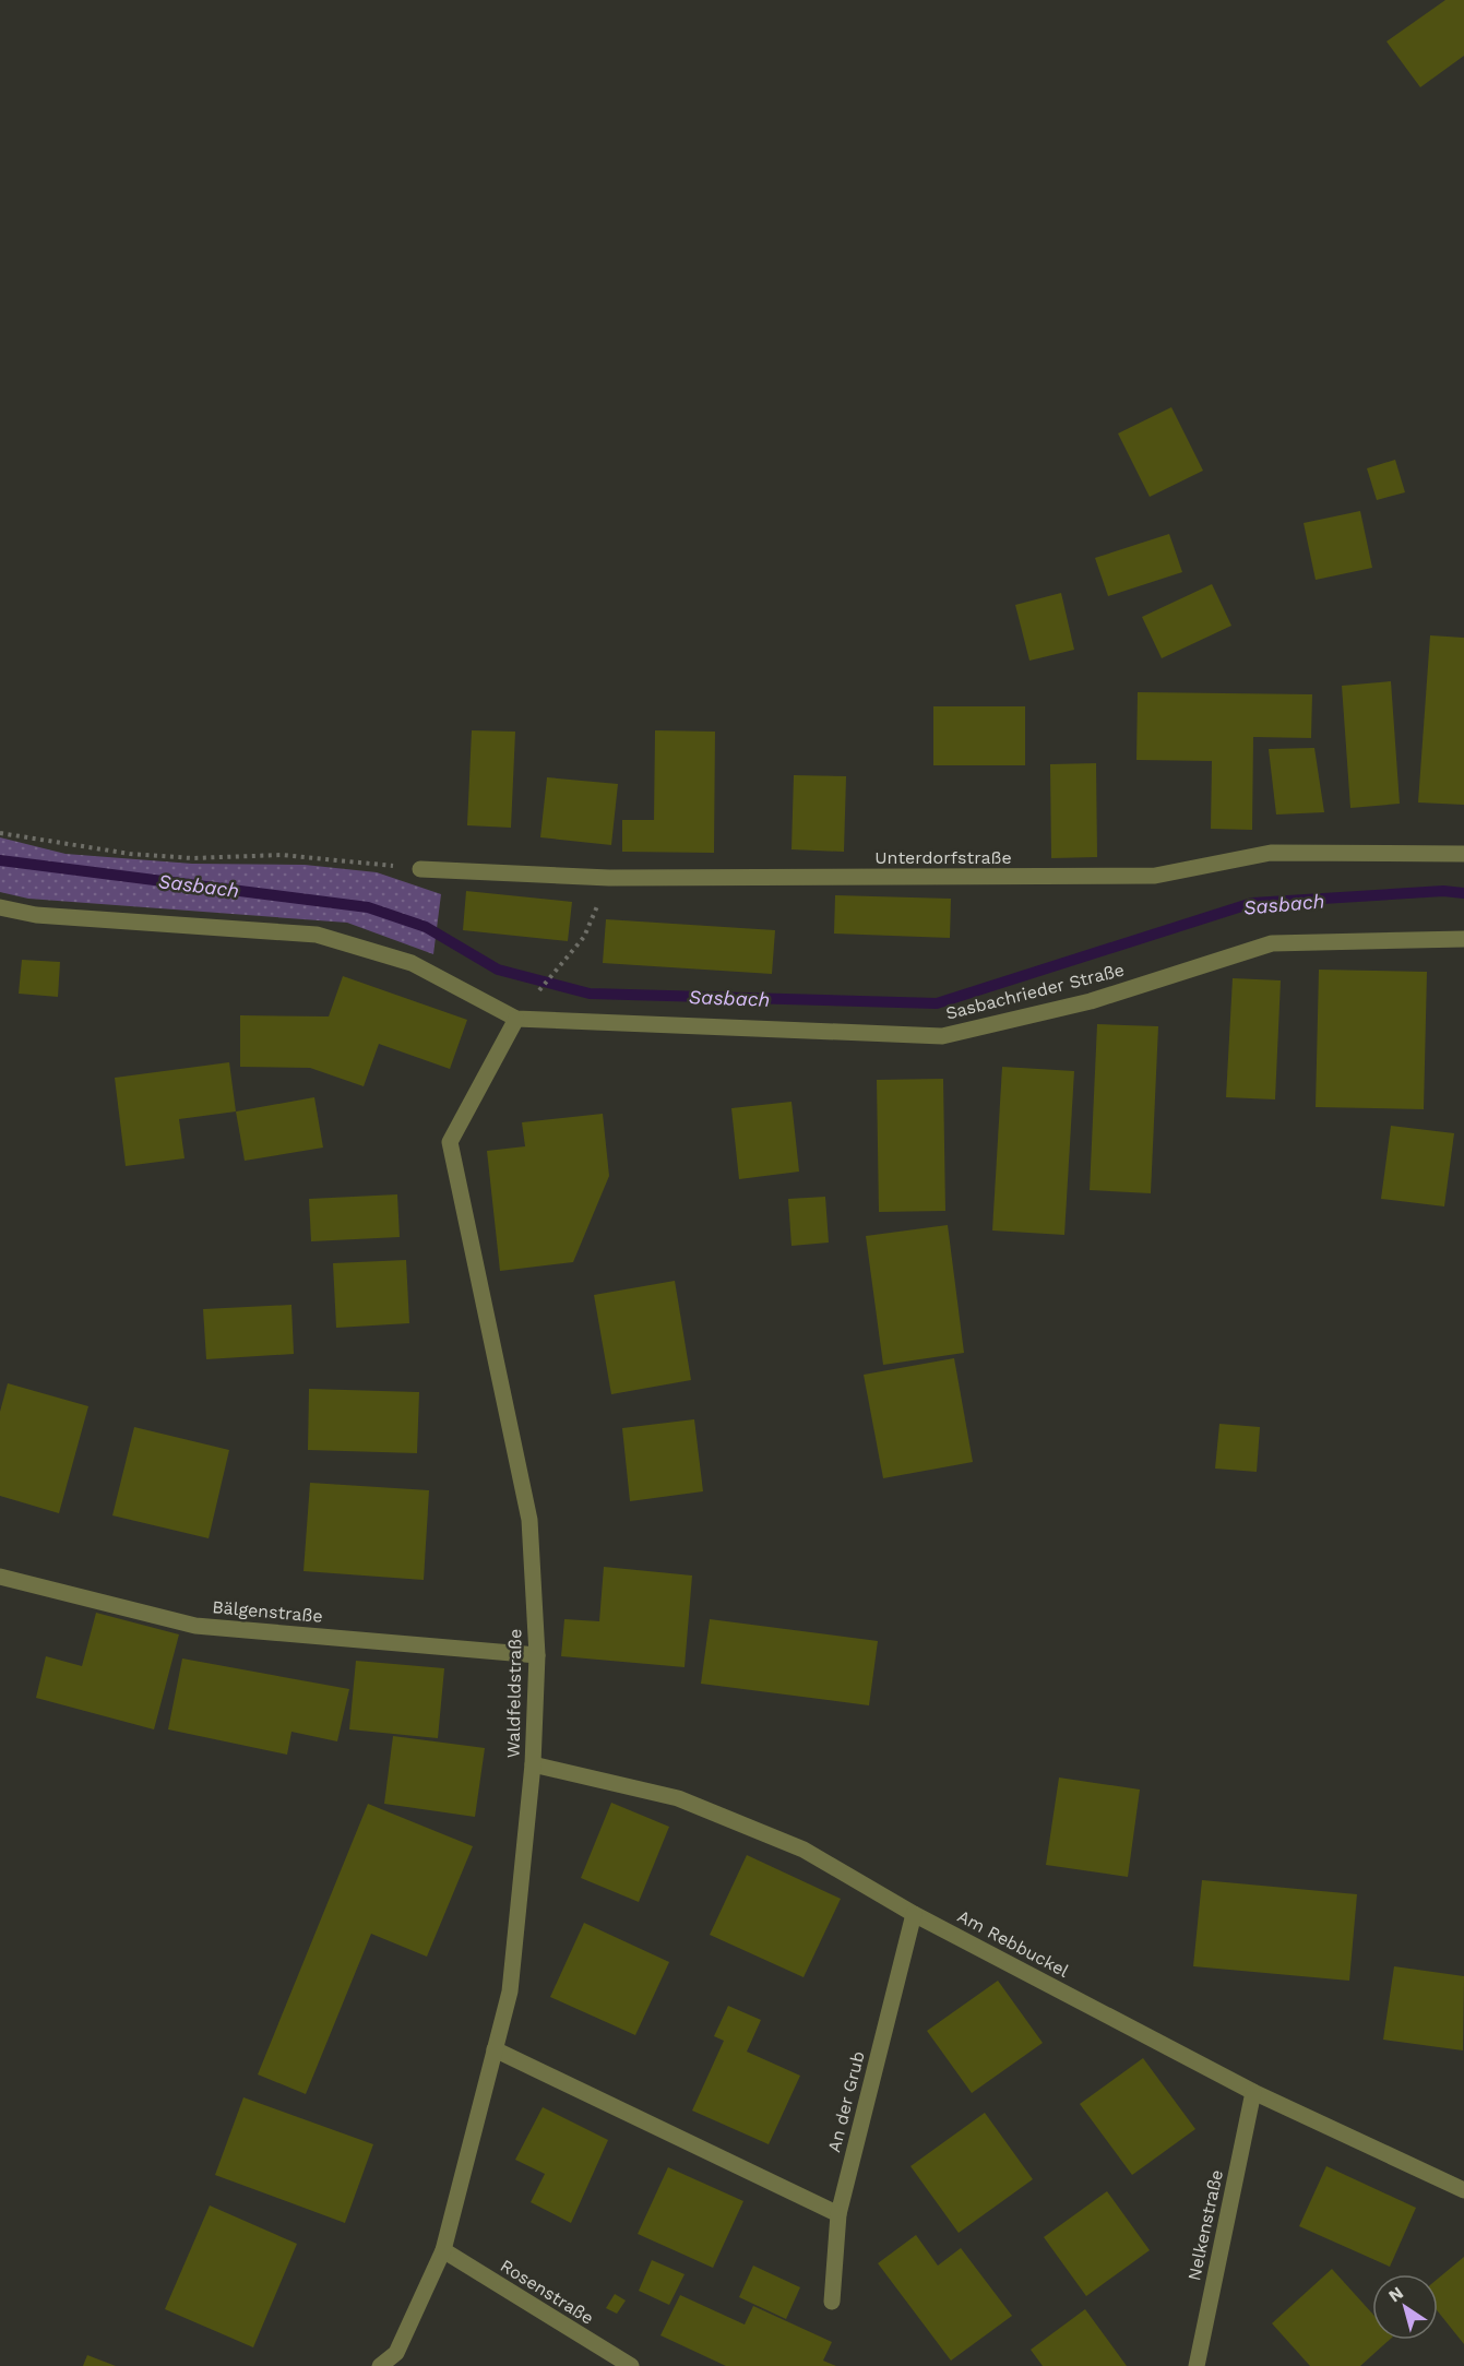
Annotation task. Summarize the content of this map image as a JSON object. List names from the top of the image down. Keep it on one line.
{"streets":{"street":["Unterdorfstraße","Sasbachrieder Straße","Bälgenstraße","Waldfeldstraße","Am Rebbuckel","An der Grub","Nelkenstraße","Rosenstraße"]},"crossings":[["Sasbachrieder Straße","Waldfeldstraße"],["Bälgenstraße","Waldfeldstraße"],["Waldfeldstraße","Am Rebbuckel"],["Waldfeldstraße","Rosenstraße"],["Am Rebbuckel","An der Grub"],["Am Rebbuckel","Nelkenstraße"]],"water":["Sasbach"],"north":"top left"}
